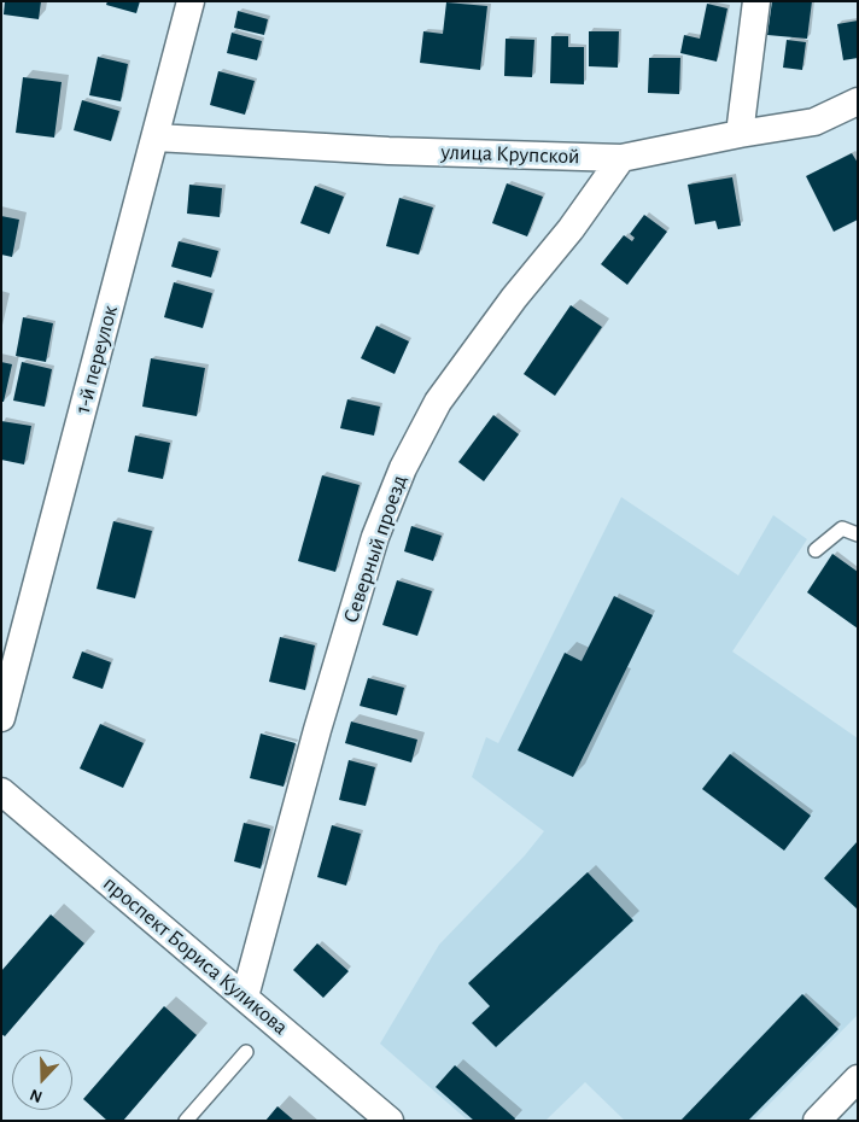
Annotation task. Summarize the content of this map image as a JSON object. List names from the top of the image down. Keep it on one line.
{"streets":{"street":["улица Крупской","1-й переулок","Северный проезд","проспект Бориса Куликова"]},"crossings":[["улица Крупской","1-й переулок"],["улица Крупской","Северный проезд"],["Северный проезд","проспект Бориса Куликова"]],"north":"bottom"}
